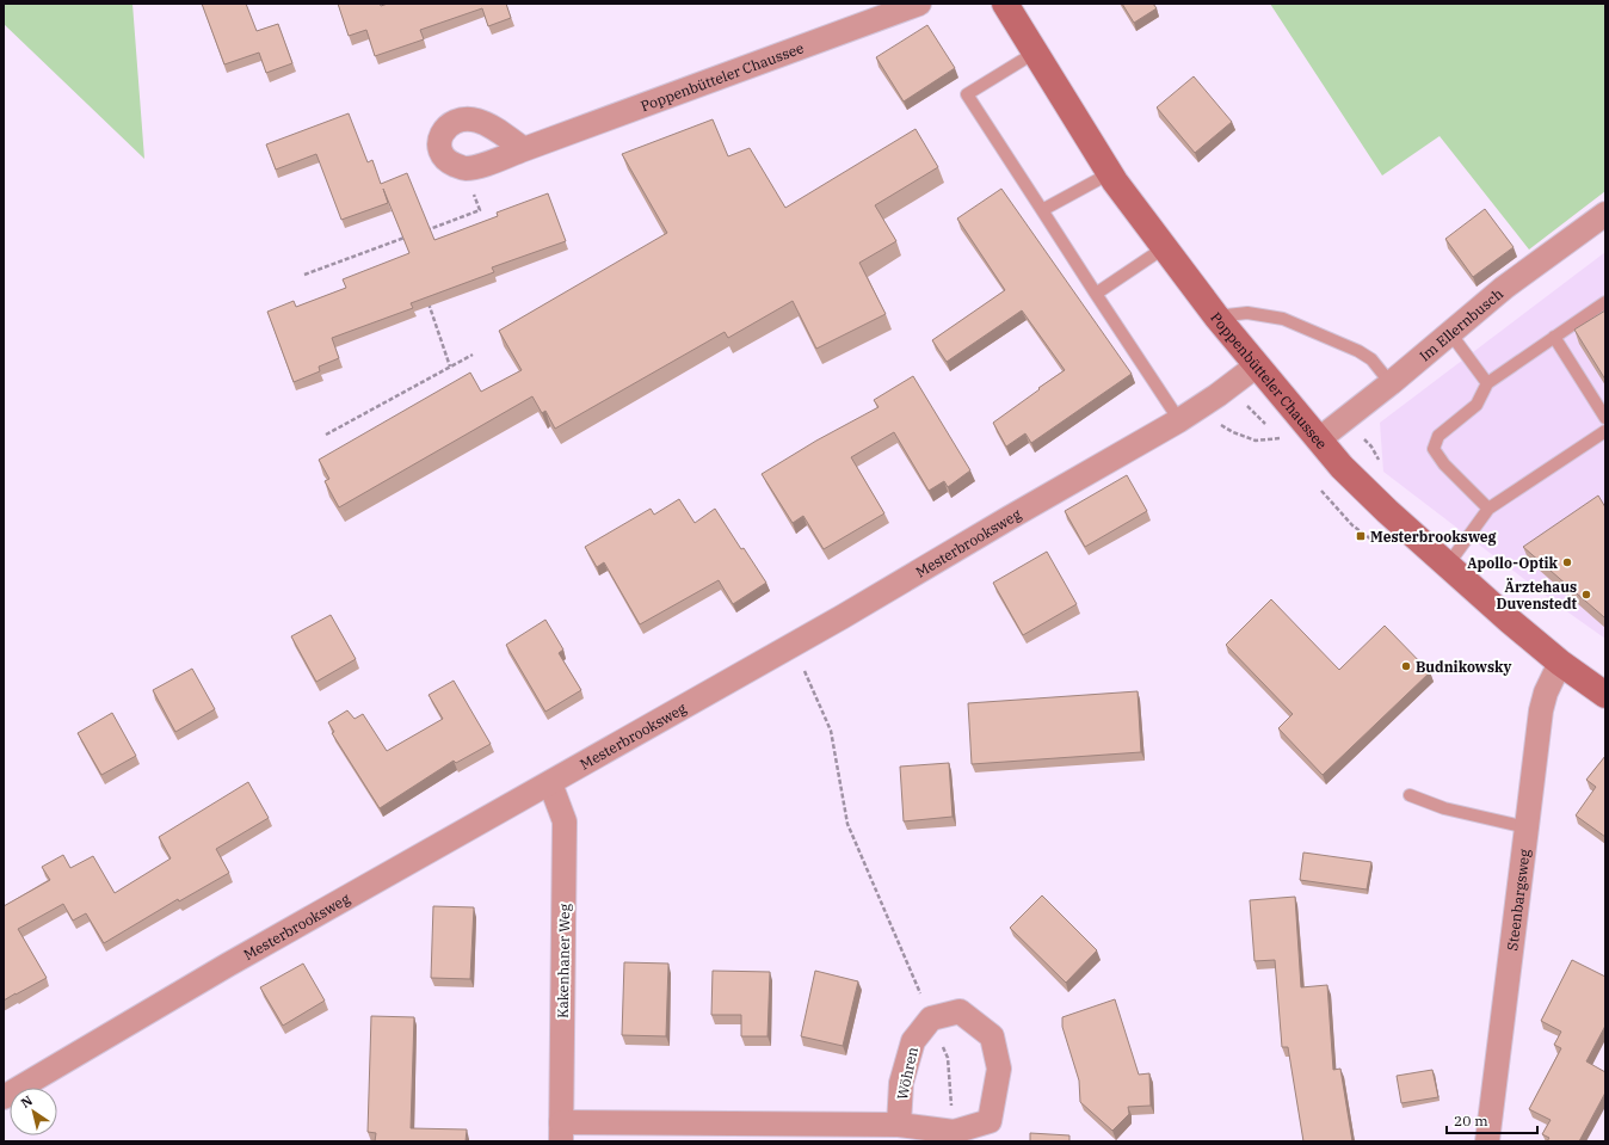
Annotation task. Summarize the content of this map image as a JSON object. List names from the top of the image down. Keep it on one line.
{"streets":{"main road":["Poppenbütteler Chaussee"],"street":["Im Ellernbusch","Mesterbrooksweg","Steenbargsweg","Kakenhaner Weg","Wöhren"]},"crossings":[["Poppenbütteler Chaussee","Im Ellernbusch"],["Poppenbütteler Chaussee","Mesterbrooksweg"],["Poppenbütteler Chaussee","Steenbargsweg"],["Mesterbrooksweg","Kakenhaner Weg"]],"places":{"transit":["Mesterbrooksweg"],"other":["Apollo-Optik","Ärztehaus Duvenstedt","Budnikowsky"]},"scale_bar":"20 m","north":"top left"}
